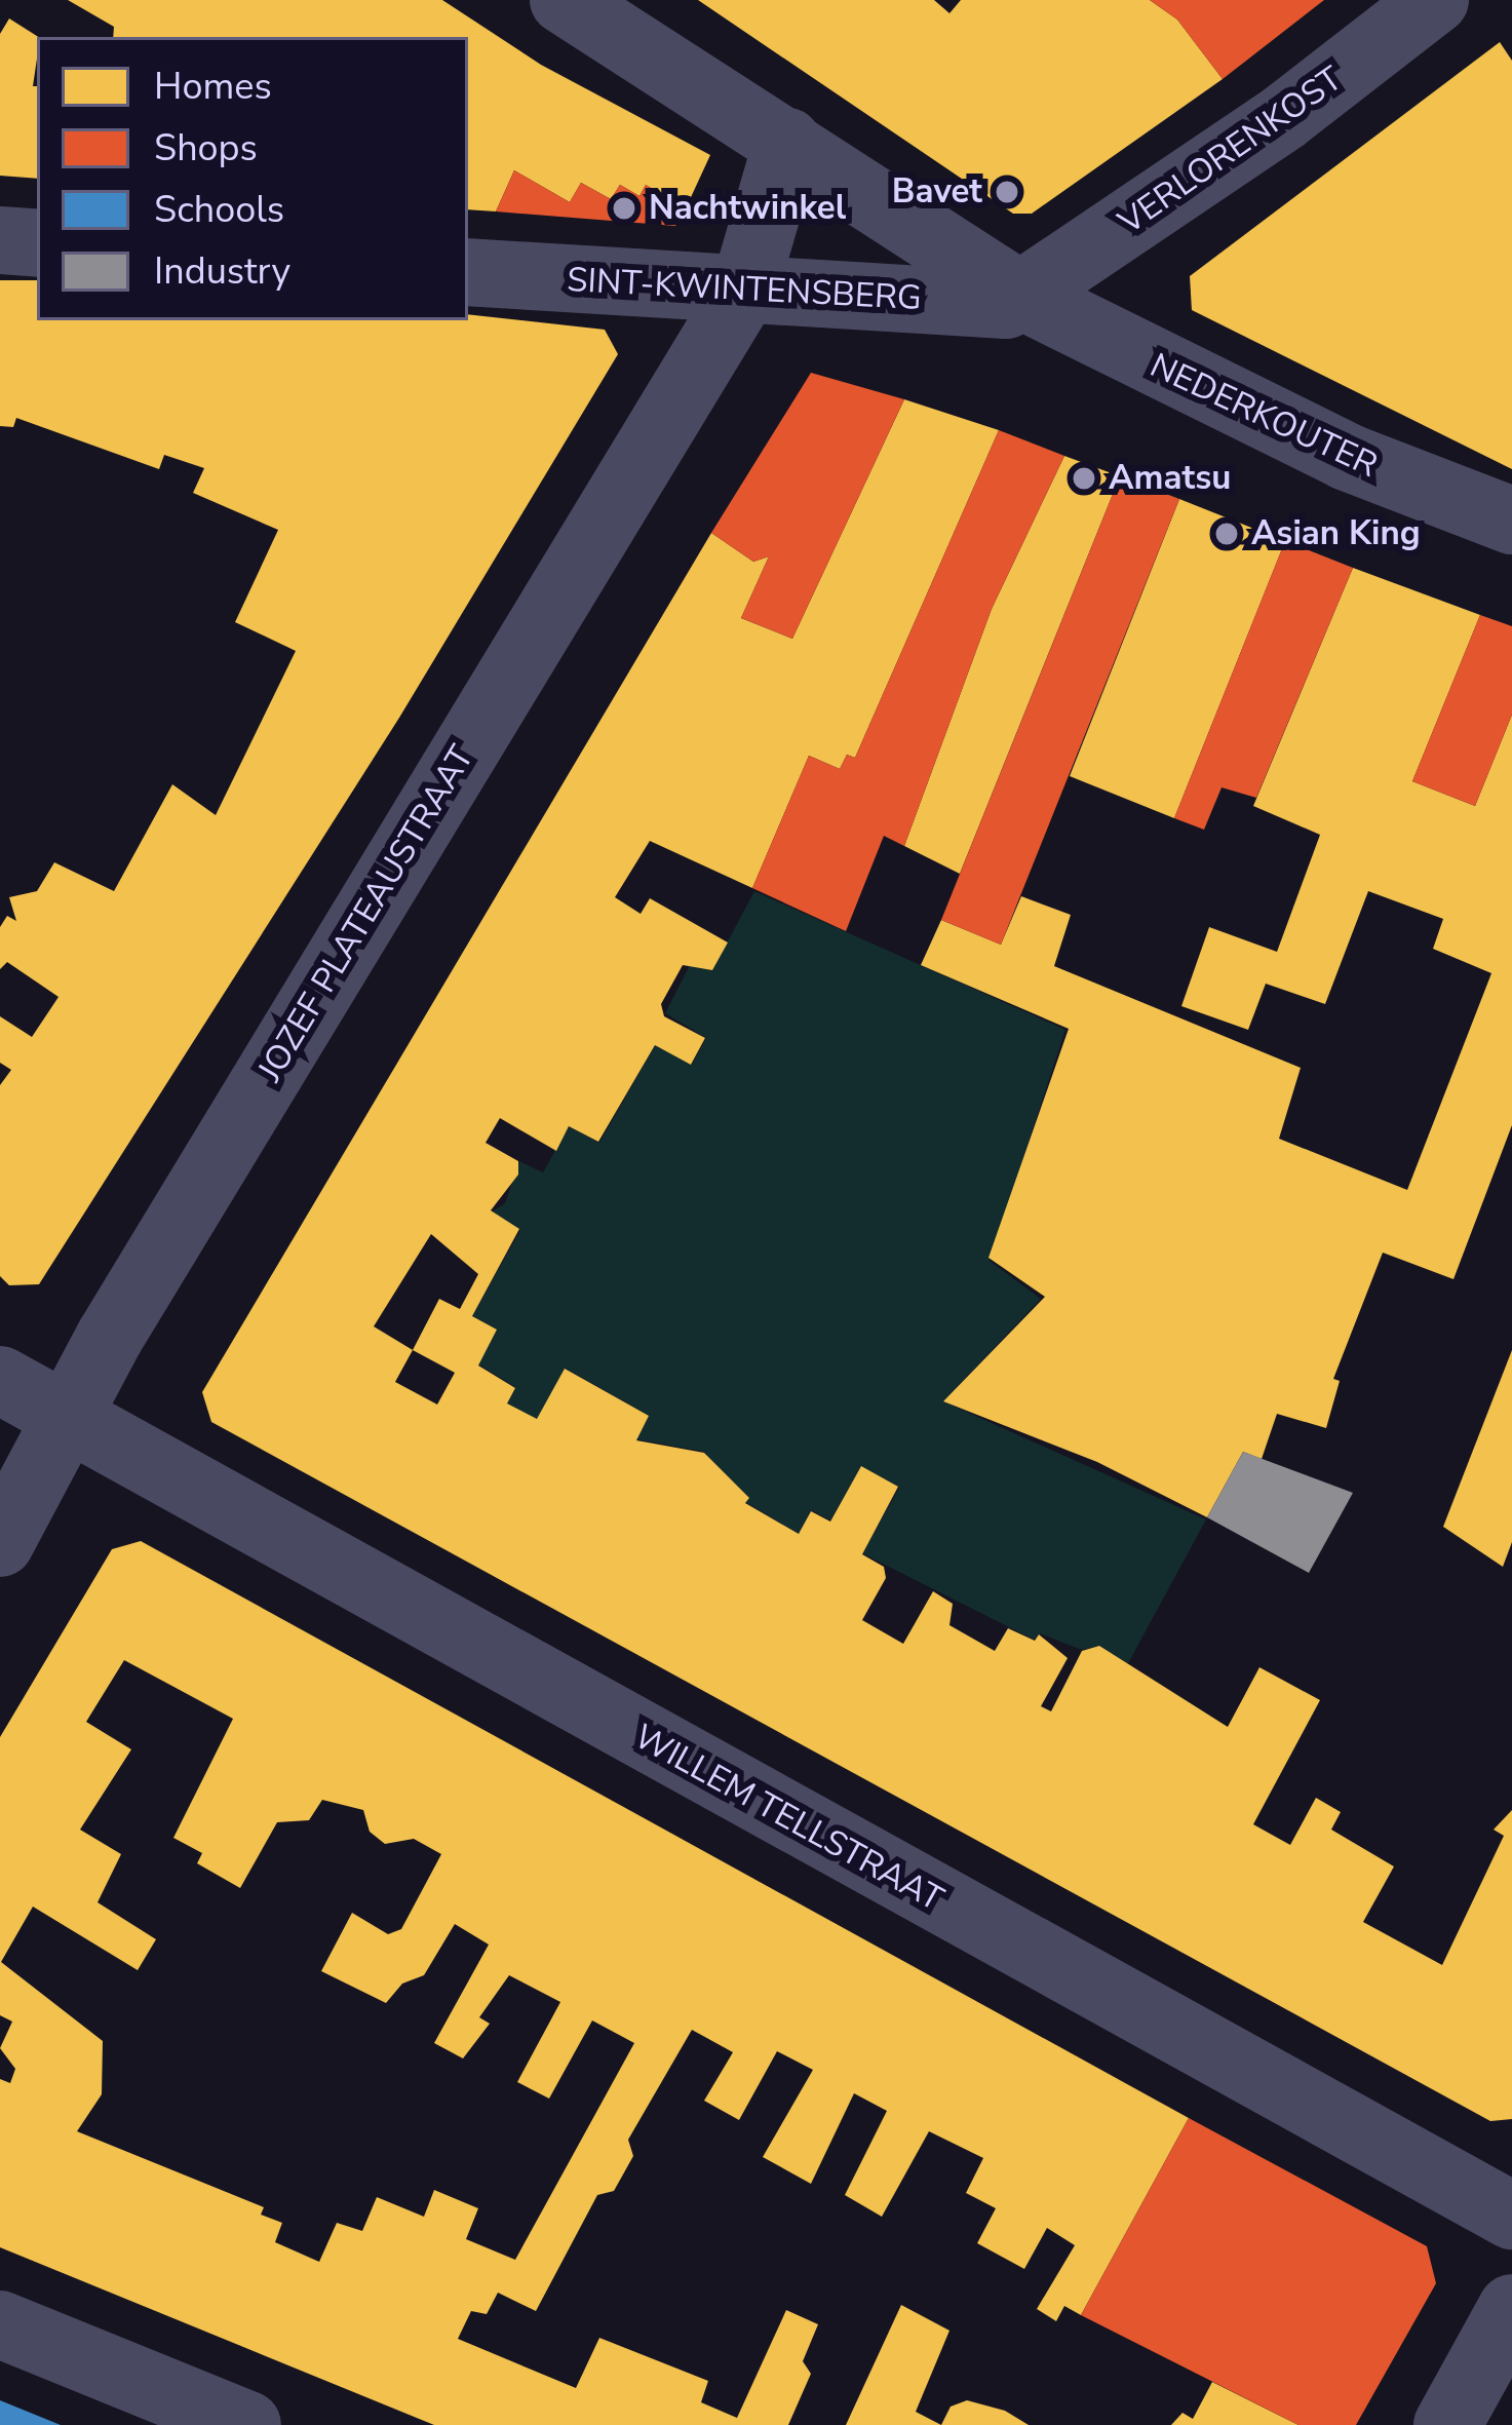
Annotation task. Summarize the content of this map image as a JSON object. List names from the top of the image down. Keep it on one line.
{"streets":{"street":["VERLORENKOST","SINT-KWINTENSBERG","NEDERKOUTER","JOZEF PLATEAUSTRAAT","WILLEM TELLSTRAAT"]},"crossings":[["VERLORENKOST","SINT-KWINTENSBERG"],["VERLORENKOST","NEDERKOUTER"],["SINT-KWINTENSBERG","NEDERKOUTER"],["SINT-KWINTENSBERG","JOZEF PLATEAUSTRAAT"],["NEDERKOUTER","JOZEF PLATEAUSTRAAT"],["JOZEF PLATEAUSTRAAT","WILLEM TELLSTRAAT"]],"places":["Bavet","Nachtwinkel","Amatsu","Asian King"],"legend":["Homes","Shops","Schools","Industry"]}
